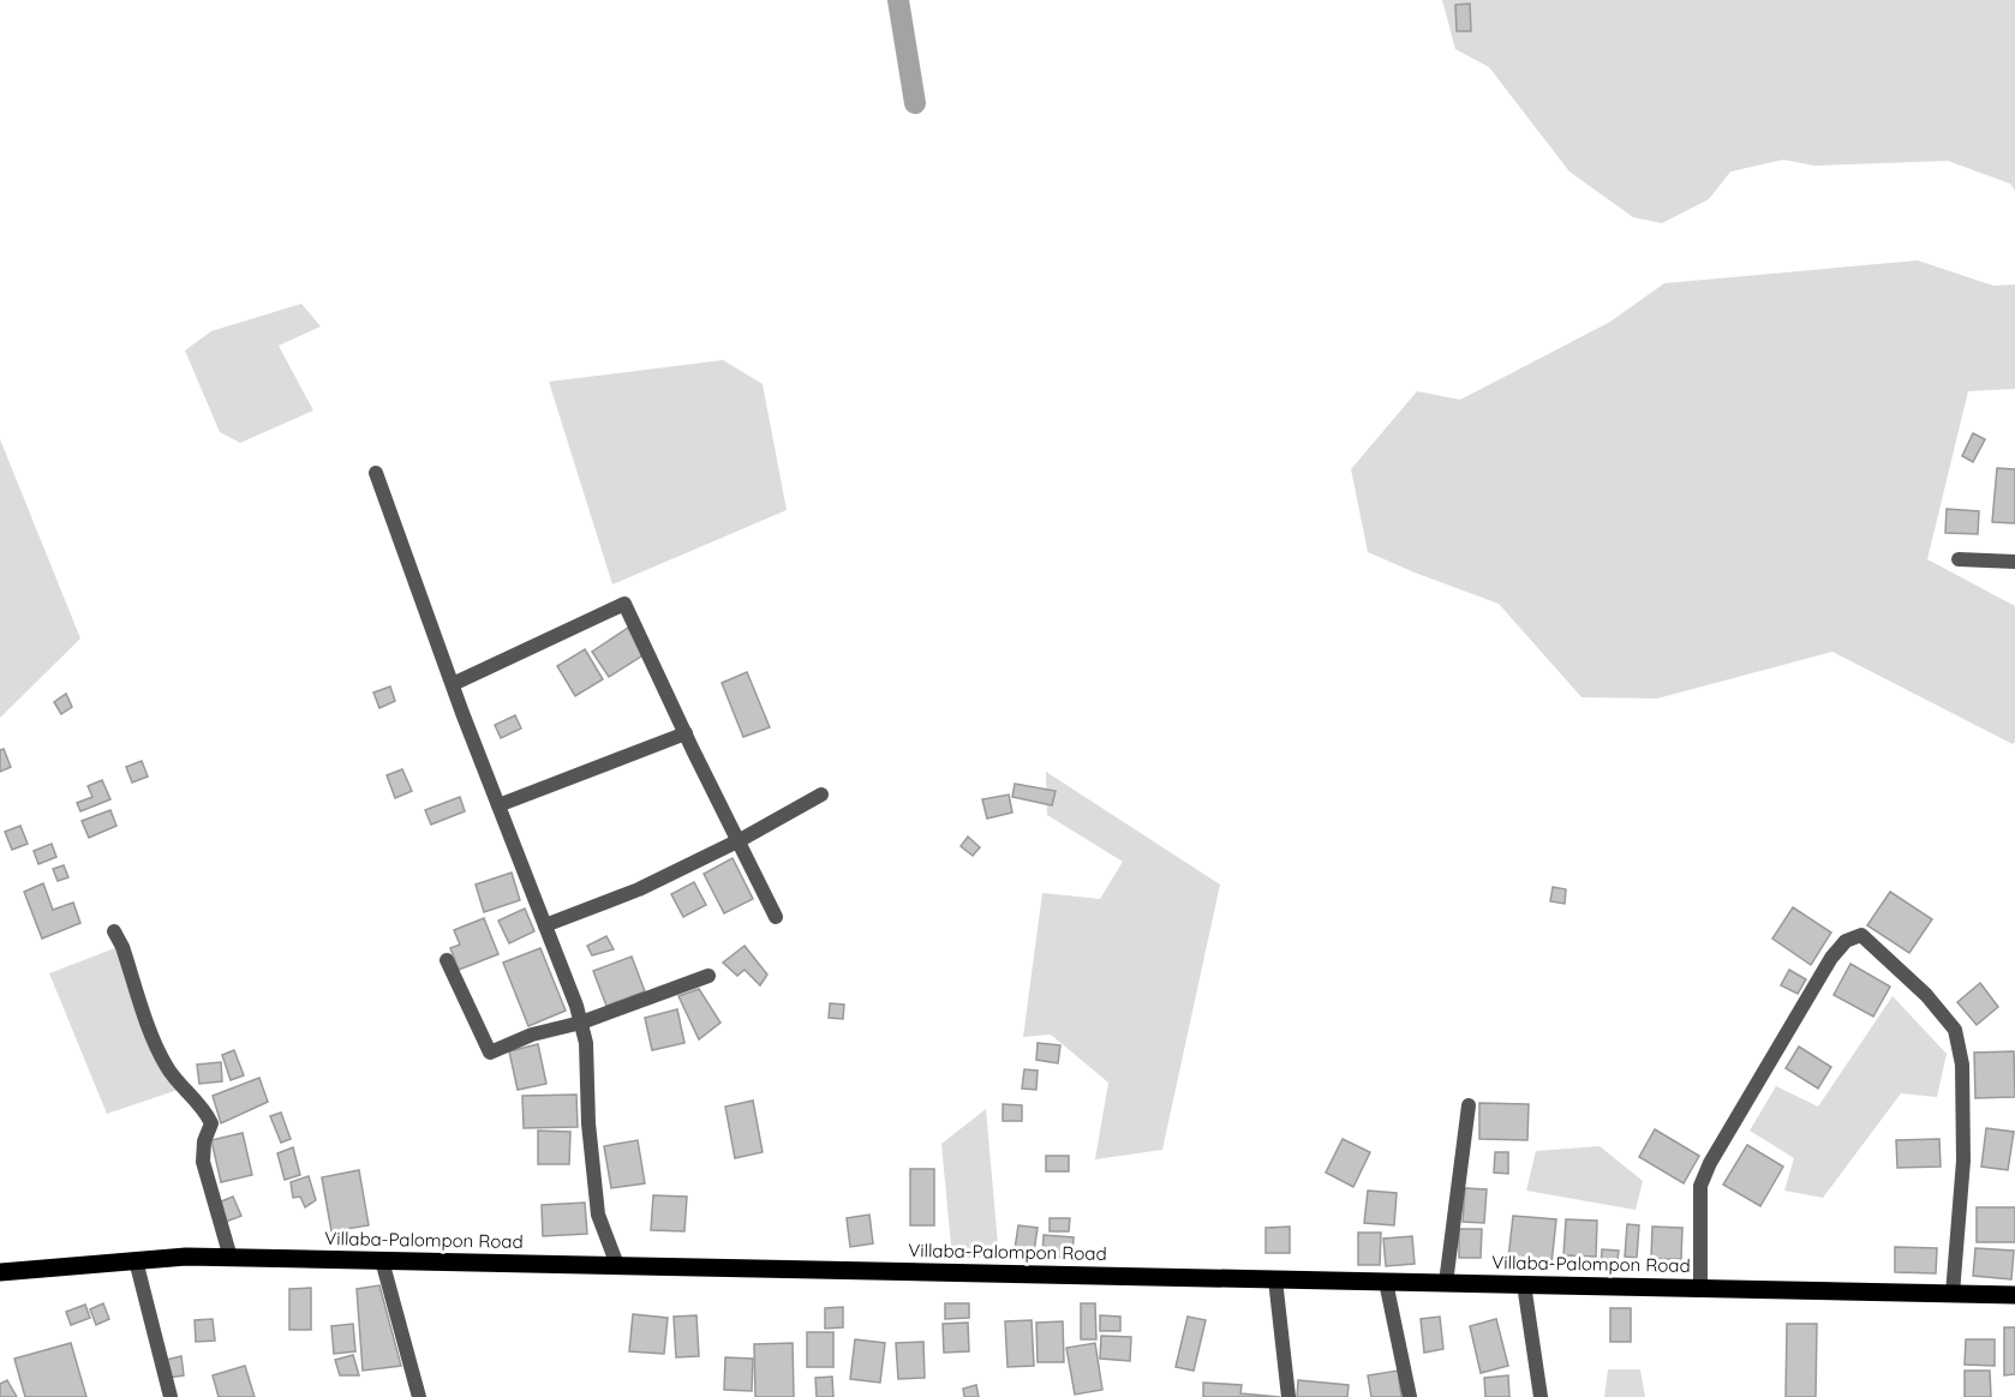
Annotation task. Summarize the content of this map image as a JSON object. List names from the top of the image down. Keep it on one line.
{"streets":{"main road":["Villaba-Palompon Road"]}}
